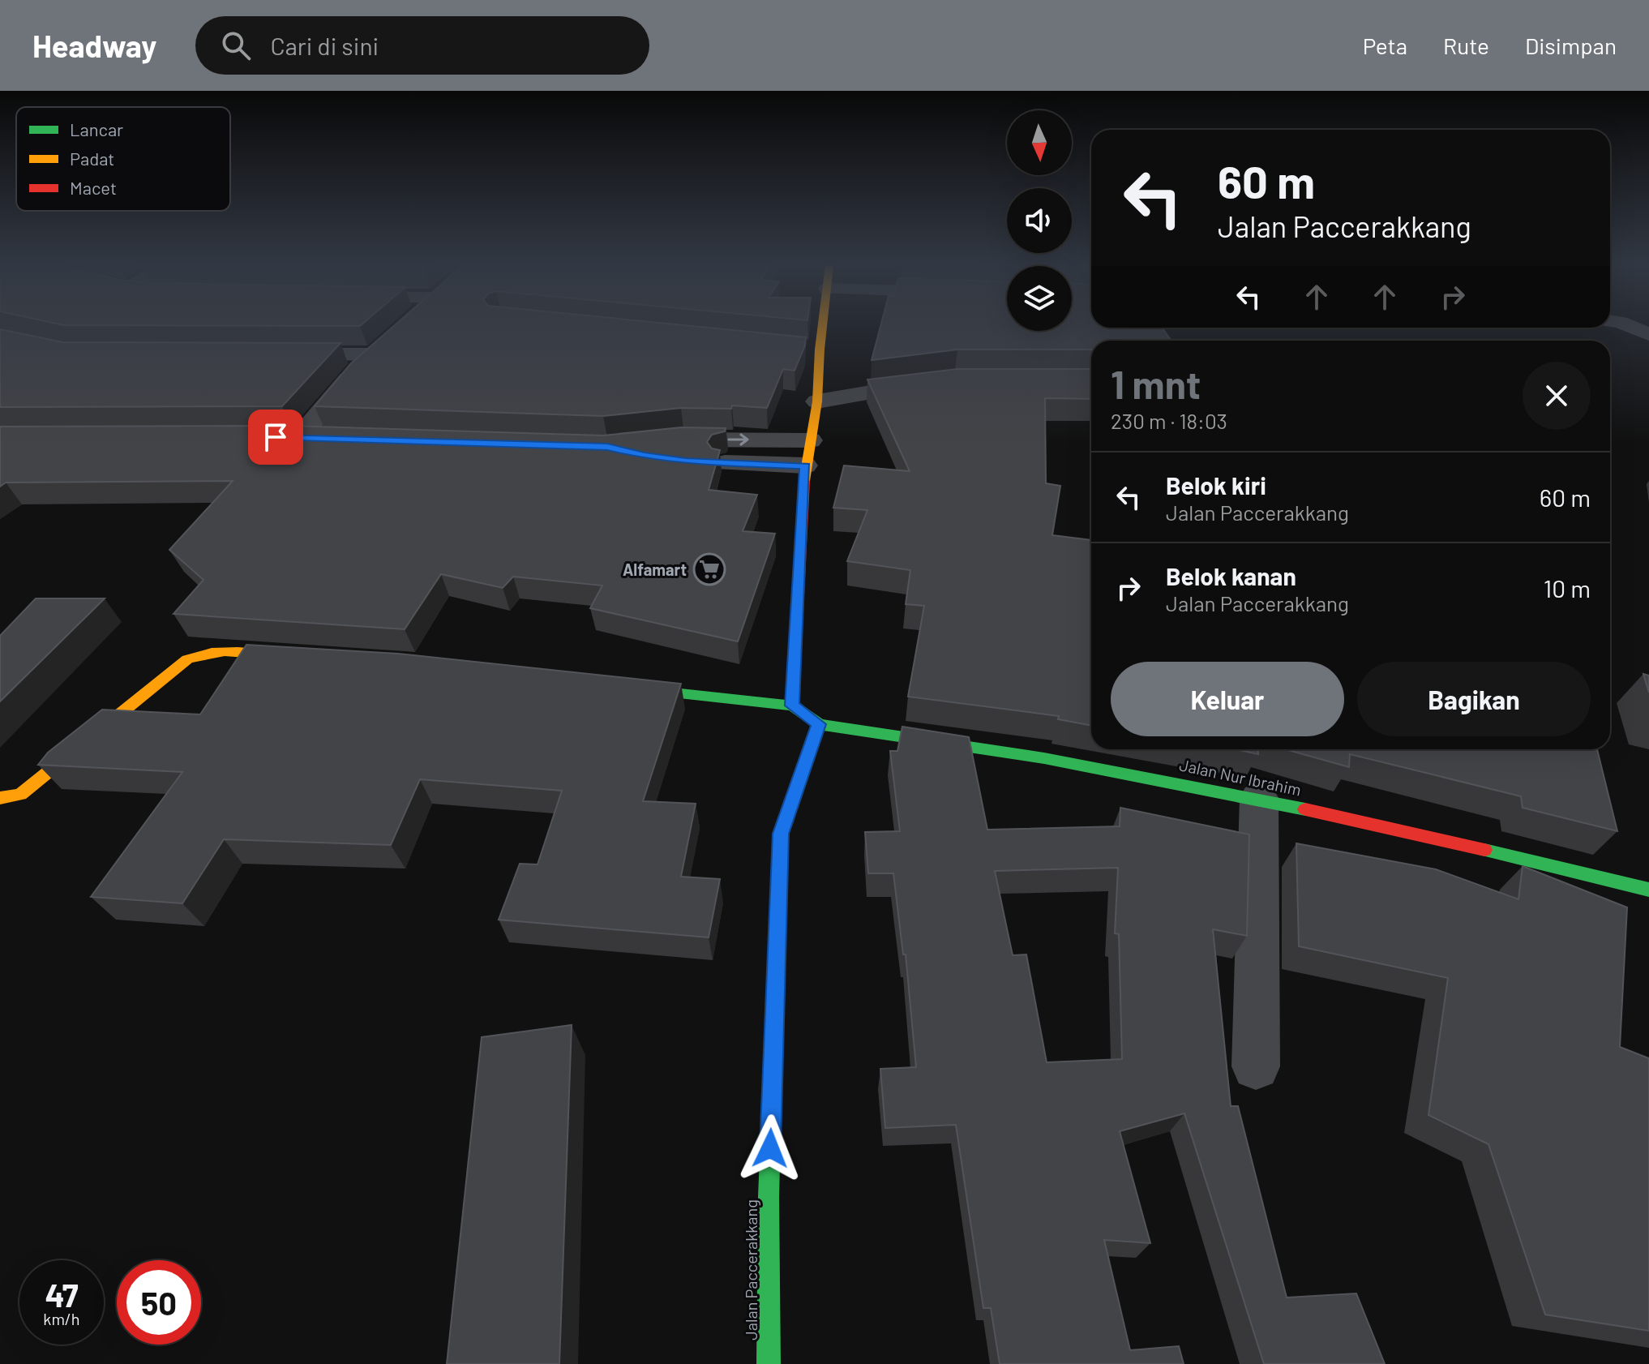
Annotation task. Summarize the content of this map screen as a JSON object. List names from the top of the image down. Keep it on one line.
{"streets":{"main road":["Jalan Nur Ibrahim","Jalan Paccerakkang"]},"crossings":[["Jalan Nur Ibrahim","Jalan Paccerakkang"]],"places":{"supermarket":["Alfamart"]},"legend":["Lancar","Padat","Macet"],"north":"bottom","page":{"header":"Headway","search":"Cari di sini","nav":["Peta","Rute","Disimpan"],"turn":["60 m","Jalan Paccerakkang"],"heading":["1 mnt","230 m · 18:03"],"list":[{"name":"Belok kiri","note":"Jalan Paccerakkang","value":"60 m"},{"name":"Belok kanan","note":"Jalan Paccerakkang","value":"10 m"}],"buttons":["Keluar","Bagikan"],"speed":"47 km/h","limit":"50"}}
